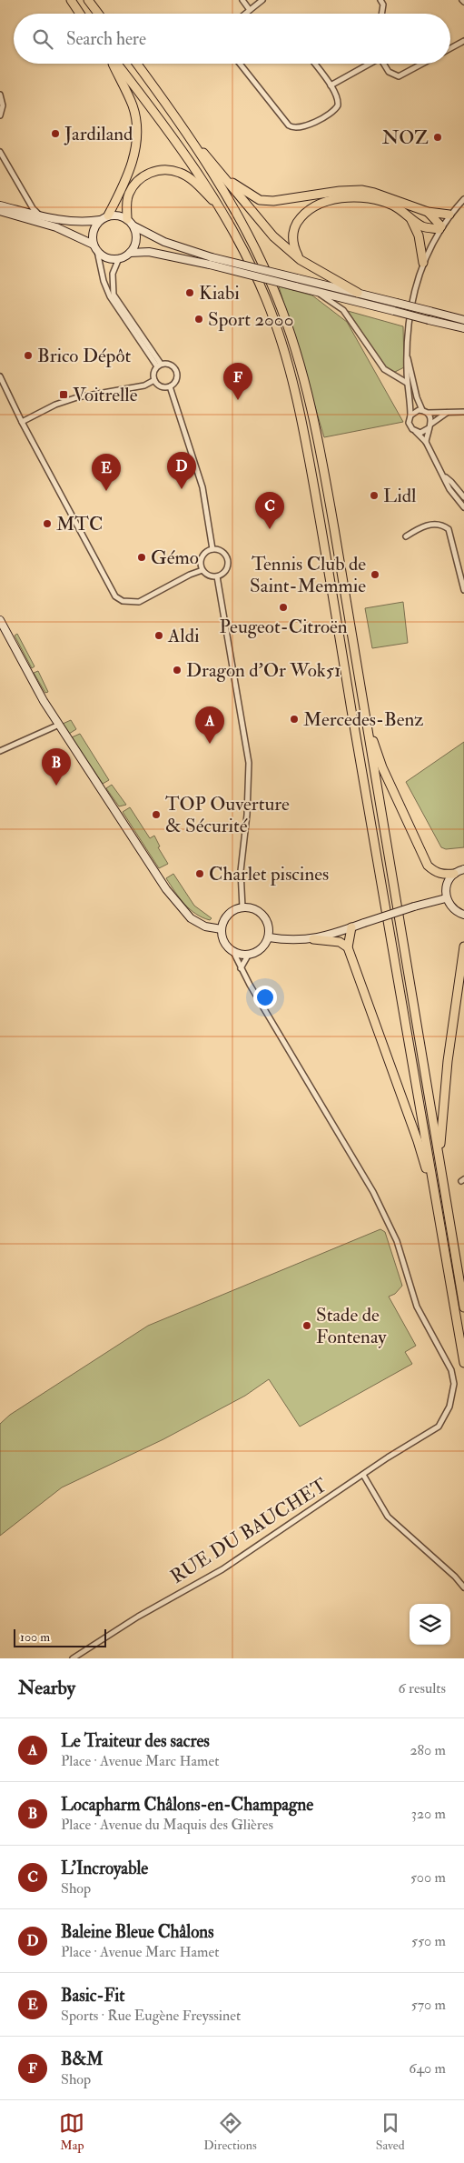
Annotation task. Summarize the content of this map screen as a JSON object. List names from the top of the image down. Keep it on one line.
{"streets":{"street":["RUE DU BAUCHET"]},"places":{"other":["Jardiland","NOZ","Kiabi","Sport 2000","Brico Dépôt","Lidl","MTC","Gémo","Tennis Club de Saint-Memmie","Peugeot-Citroën","Aldi","Dragon d'Or Wok51","Mercedes-Benz","TOP Ouverture & Sécurité","Charlet piscines","Stade de Fontenay"],"transit":["Voitrelle"]},"scale_bar":"100 m","page":{"search":"Search here","pins":["F","D","E","C","A","B"],"scale":"100 m","heading":["Nearby","6 results"],"list":[{"mark":"A","name":"Le Traiteur des sacres","note":"Place · Avenue Marc Hamet","value":"280 m"},{"mark":"B","name":"Locapharm Châlons-en-Champagne","note":"Place · Avenue du Maquis des Glières","value":"320 m"},{"mark":"C","name":"L'Incroyable","note":"Shop","value":"500 m"},{"mark":"D","name":"Baleine Bleue Châlons","note":"Place · Avenue Marc Hamet","value":"550 m"},{"mark":"E","name":"Basic-Fit","note":"Sports · Rue Eugène Freyssinet","value":"570 m"},{"mark":"F","name":"B&M","note":"Shop","value":"640 m"}],"nav":["Map","Directions","Saved"]}}
